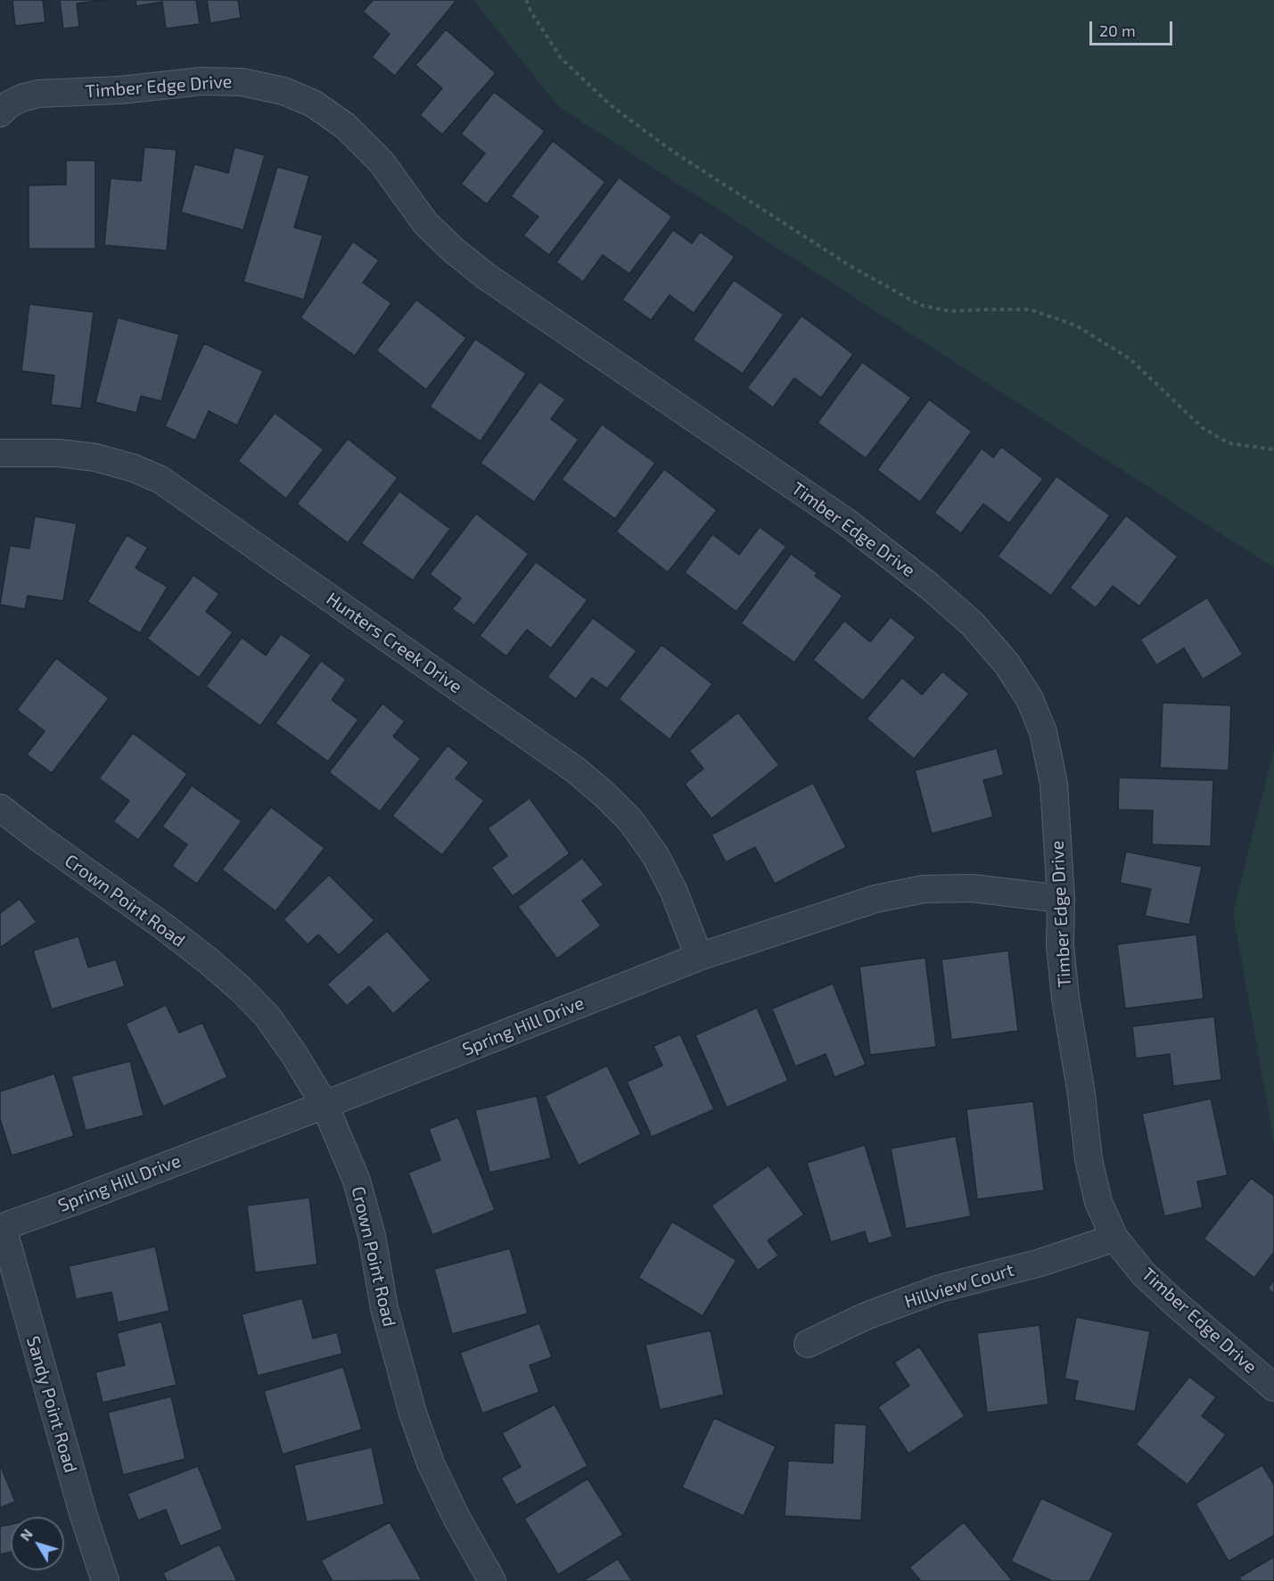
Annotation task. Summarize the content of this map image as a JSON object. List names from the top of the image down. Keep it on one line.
{"streets":{"street":["Timber Edge Drive","Hunters Creek Drive","Crown Point Road","Spring Hill Drive","Hillview Court","Sandy Point Road"]},"crossings":[["Timber Edge Drive","Spring Hill Drive"],["Timber Edge Drive","Hillview Court"],["Hunters Creek Drive","Spring Hill Drive"],["Crown Point Road","Spring Hill Drive"],["Spring Hill Drive","Sandy Point Road"]],"scale_bar":"20 m","north":"top left"}
